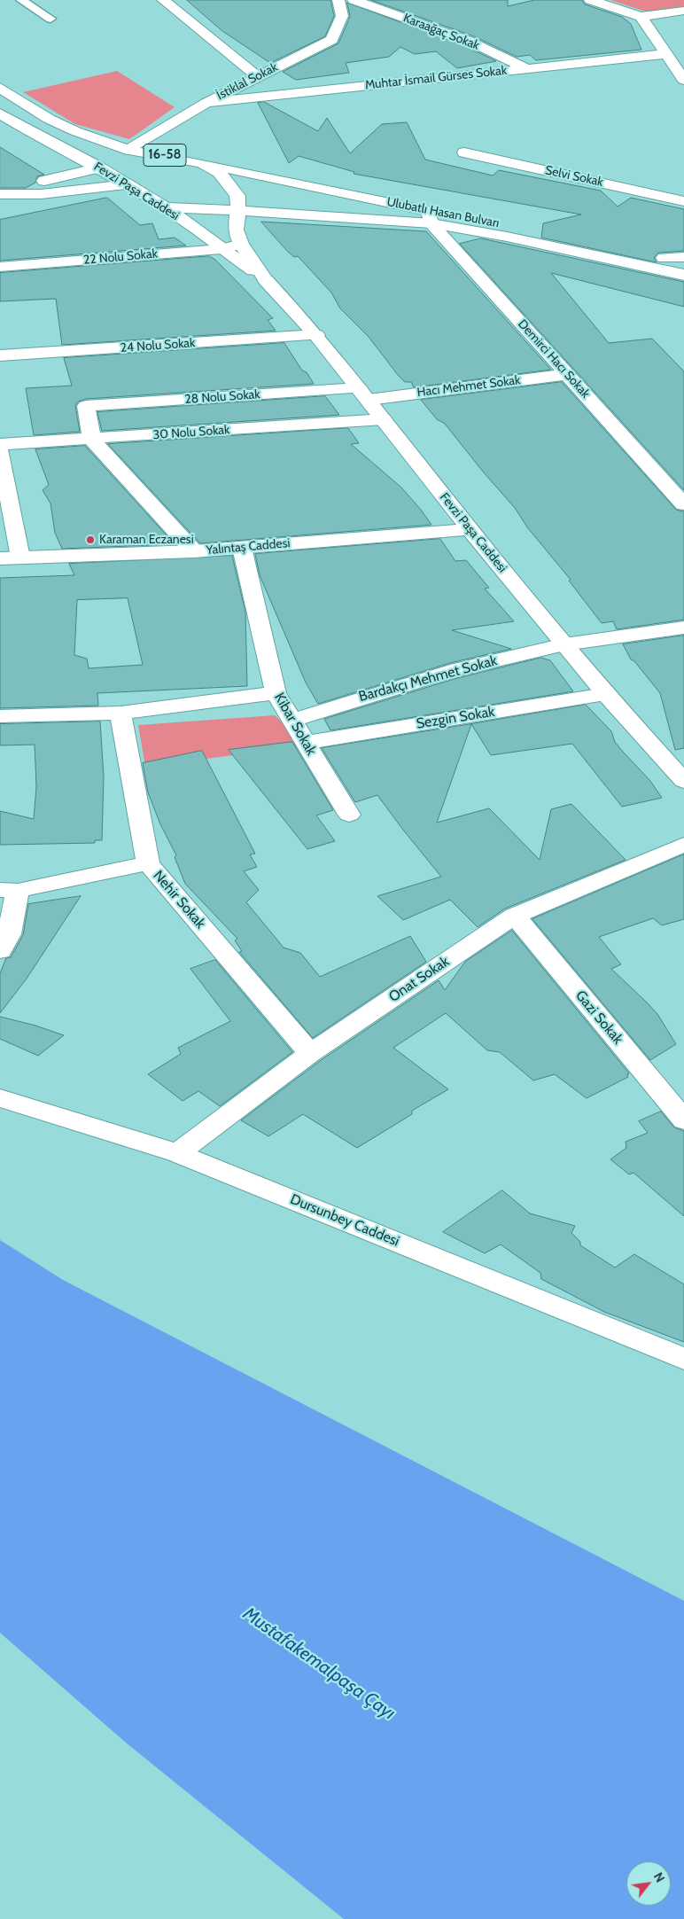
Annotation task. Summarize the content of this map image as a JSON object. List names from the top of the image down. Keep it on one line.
{"streets":{"street":["Karaağaç Sokak","Muhtar İsmail Gürses Sokak","İstiklal Sokak","16-58","Selvi Sokak","Fevzi Paşa Caddesi","Ulubatlı Hasan Bulvarı","22 Nolu Sokak","24 Nolu Sokak","Demirci Hacı Sokak","Hacı Mehmet Sokak","28 Nolu Sokak","30 Nolu Sokak","Yalıntaş Caddesi","Bardakçı Mehmet Sokak","Sezgin Sokak","Kibar Sokak","Nehir Sokak","Onat Sokak","Gazi Sokak","Dursunbey Caddesi"]},"crossings":[["Karaağaç Sokak","Muhtar İsmail Gürses Sokak"],["Muhtar İsmail Gürses Sokak","İstiklal Sokak"],["İstiklal Sokak","Fevzi Paşa Caddesi"],["Fevzi Paşa Caddesi","Ulubatlı Hasan Bulvarı"],["Fevzi Paşa Caddesi","22 Nolu Sokak"],["Fevzi Paşa Caddesi","24 Nolu Sokak"],["Fevzi Paşa Caddesi","Hacı Mehmet Sokak"],["Fevzi Paşa Caddesi","28 Nolu Sokak"],["Fevzi Paşa Caddesi","30 Nolu Sokak"],["Fevzi Paşa Caddesi","Yalıntaş Caddesi"],["Fevzi Paşa Caddesi","Bardakçı Mehmet Sokak"],["Fevzi Paşa Caddesi","Sezgin Sokak"],["Ulubatlı Hasan Bulvarı","Demirci Hacı Sokak"],["Demirci Hacı Sokak","Hacı Mehmet Sokak"],["Hacı Mehmet Sokak","28 Nolu Sokak"],["28 Nolu Sokak","30 Nolu Sokak"],["Yalıntaş Caddesi","Kibar Sokak"],["Bardakçı Mehmet Sokak","Kibar Sokak"],["Sezgin Sokak","Kibar Sokak"],["Nehir Sokak","Onat Sokak"],["Onat Sokak","Gazi Sokak"],["Onat Sokak","Dursunbey Caddesi"]],"water":["Mustafakemalpaşa Çayı"],"places":["Karaman Eczanesi"],"north":"top right"}
